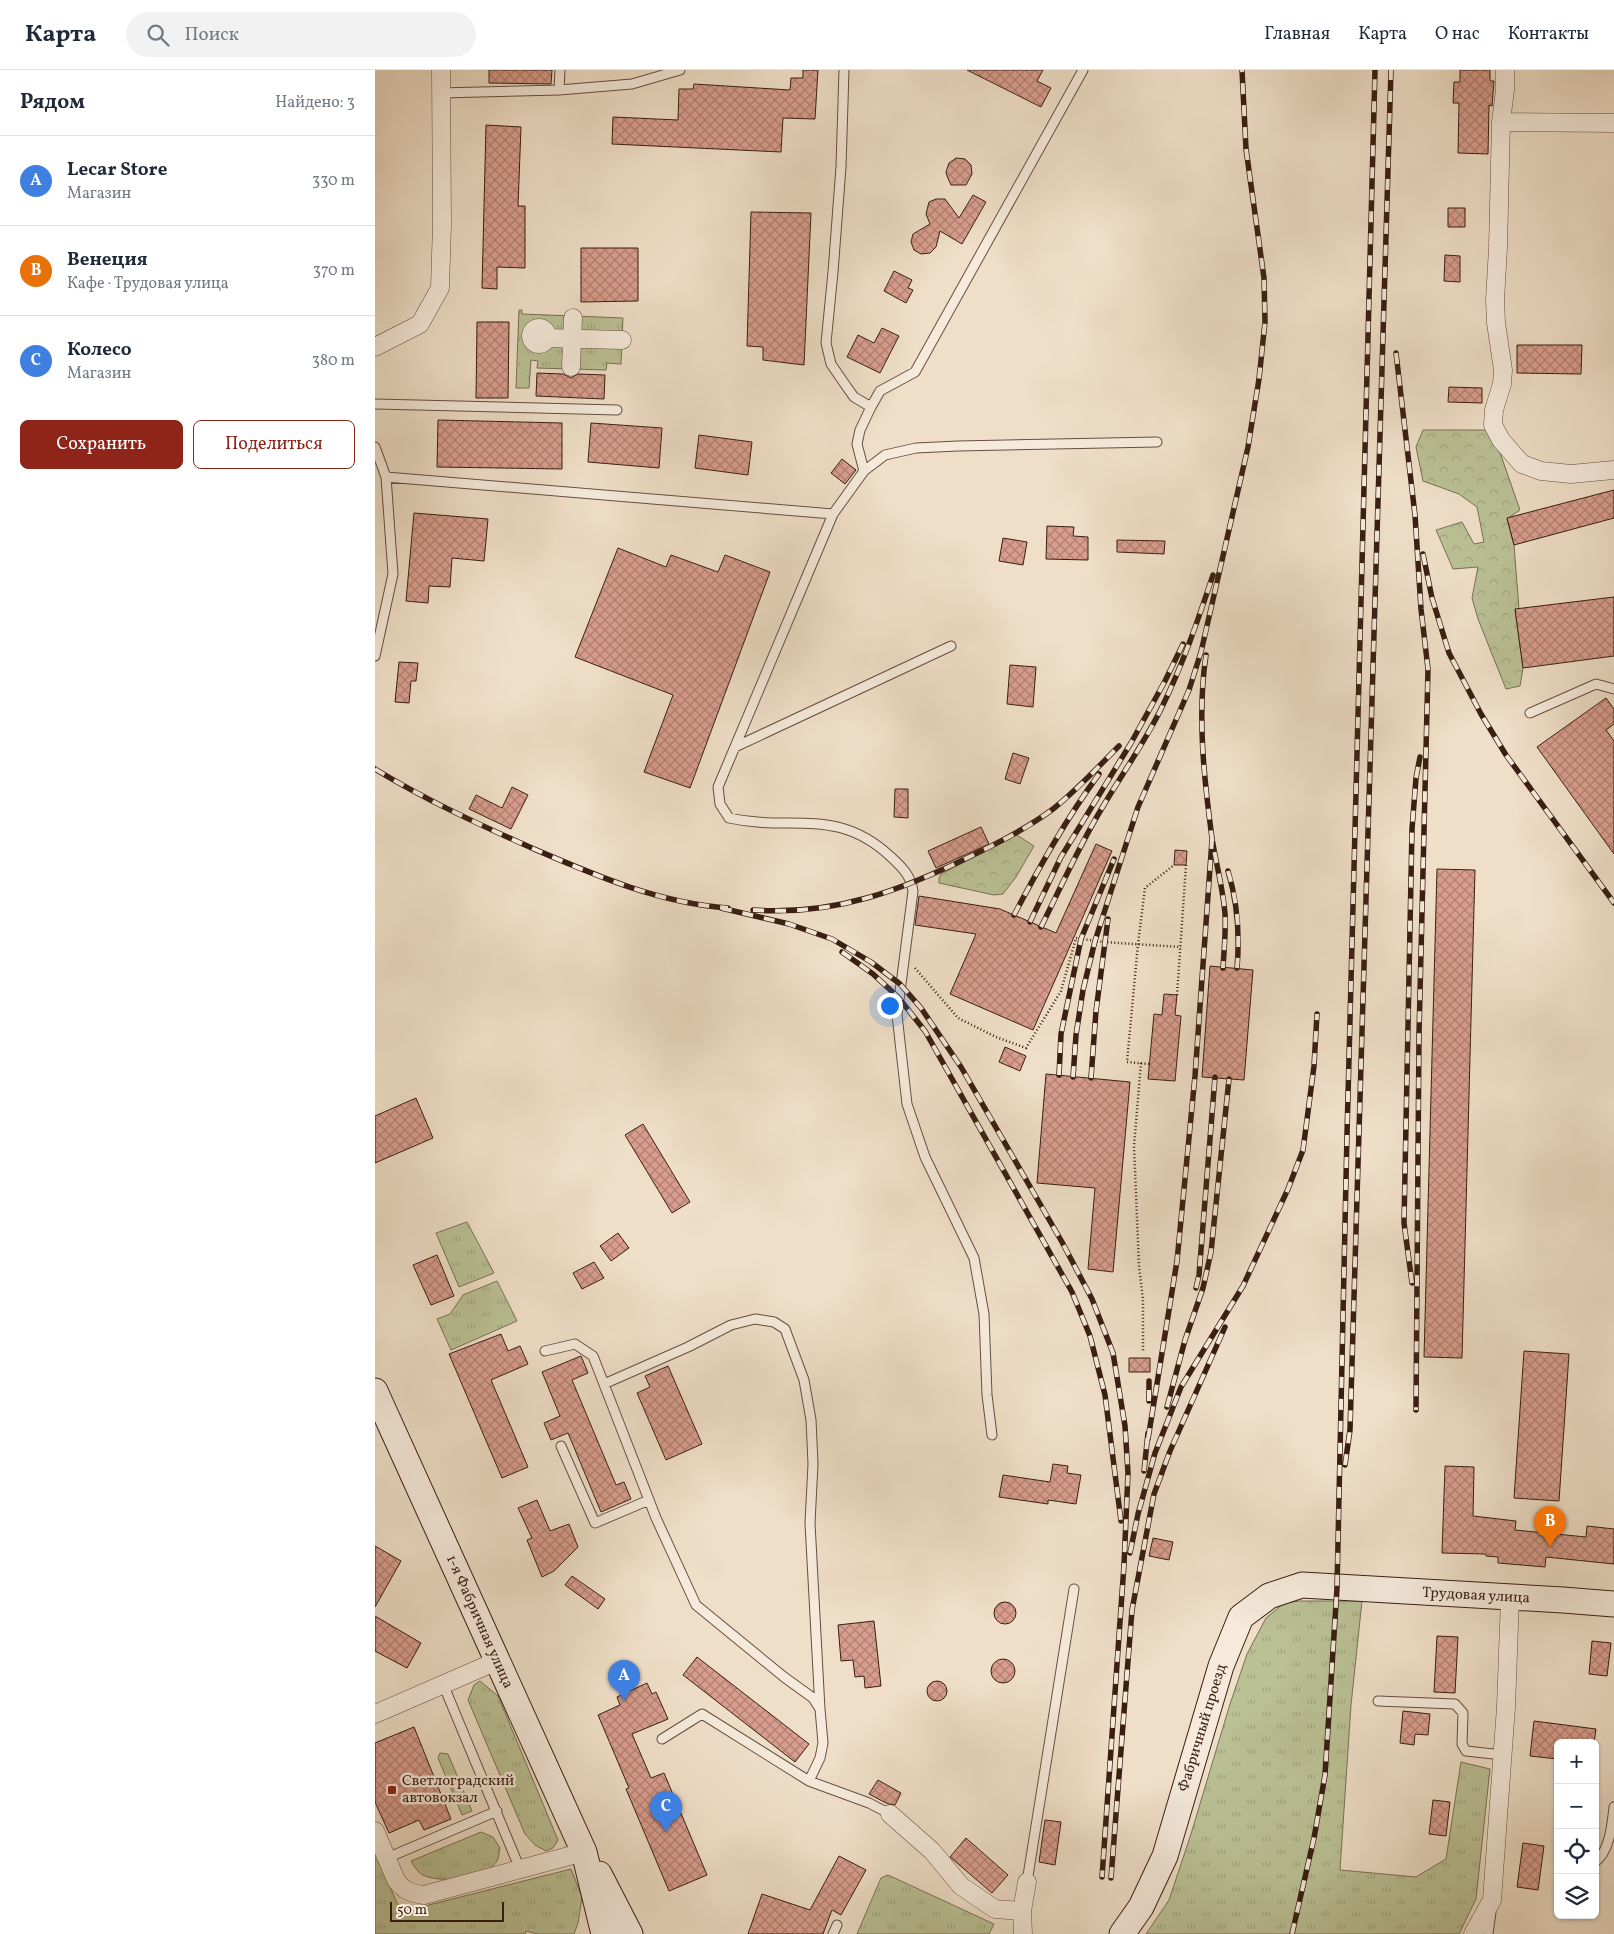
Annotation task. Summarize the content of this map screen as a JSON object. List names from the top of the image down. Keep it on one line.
{"streets":{"main road":["Трудовая улица","1-я Фабричная улица","Фабричный проезд"]},"crossings":[["Трудовая улица","Фабричный проезд"]],"places":{"transit":["Светлоградский автовокзал"]},"scale_bar":"50 m","page":{"header":"Карта","search":"Поиск","nav":["Главная","Карта","О нас","Контакты"],"heading":["Рядом","Найдено: 3"],"list":[{"mark":"A","name":"Lecar Store","note":"Магазин","value":"330 m"},{"mark":"B","name":"Венеция","note":"Кафе · Трудовая улица","value":"370 m"},{"mark":"C","name":"Колесо","note":"Магазин","value":"380 m"}],"buttons":["Сохранить","Поделиться"],"pins":["B","A","C"],"map_buttons":["+","−"],"scale":"50 m"}}
